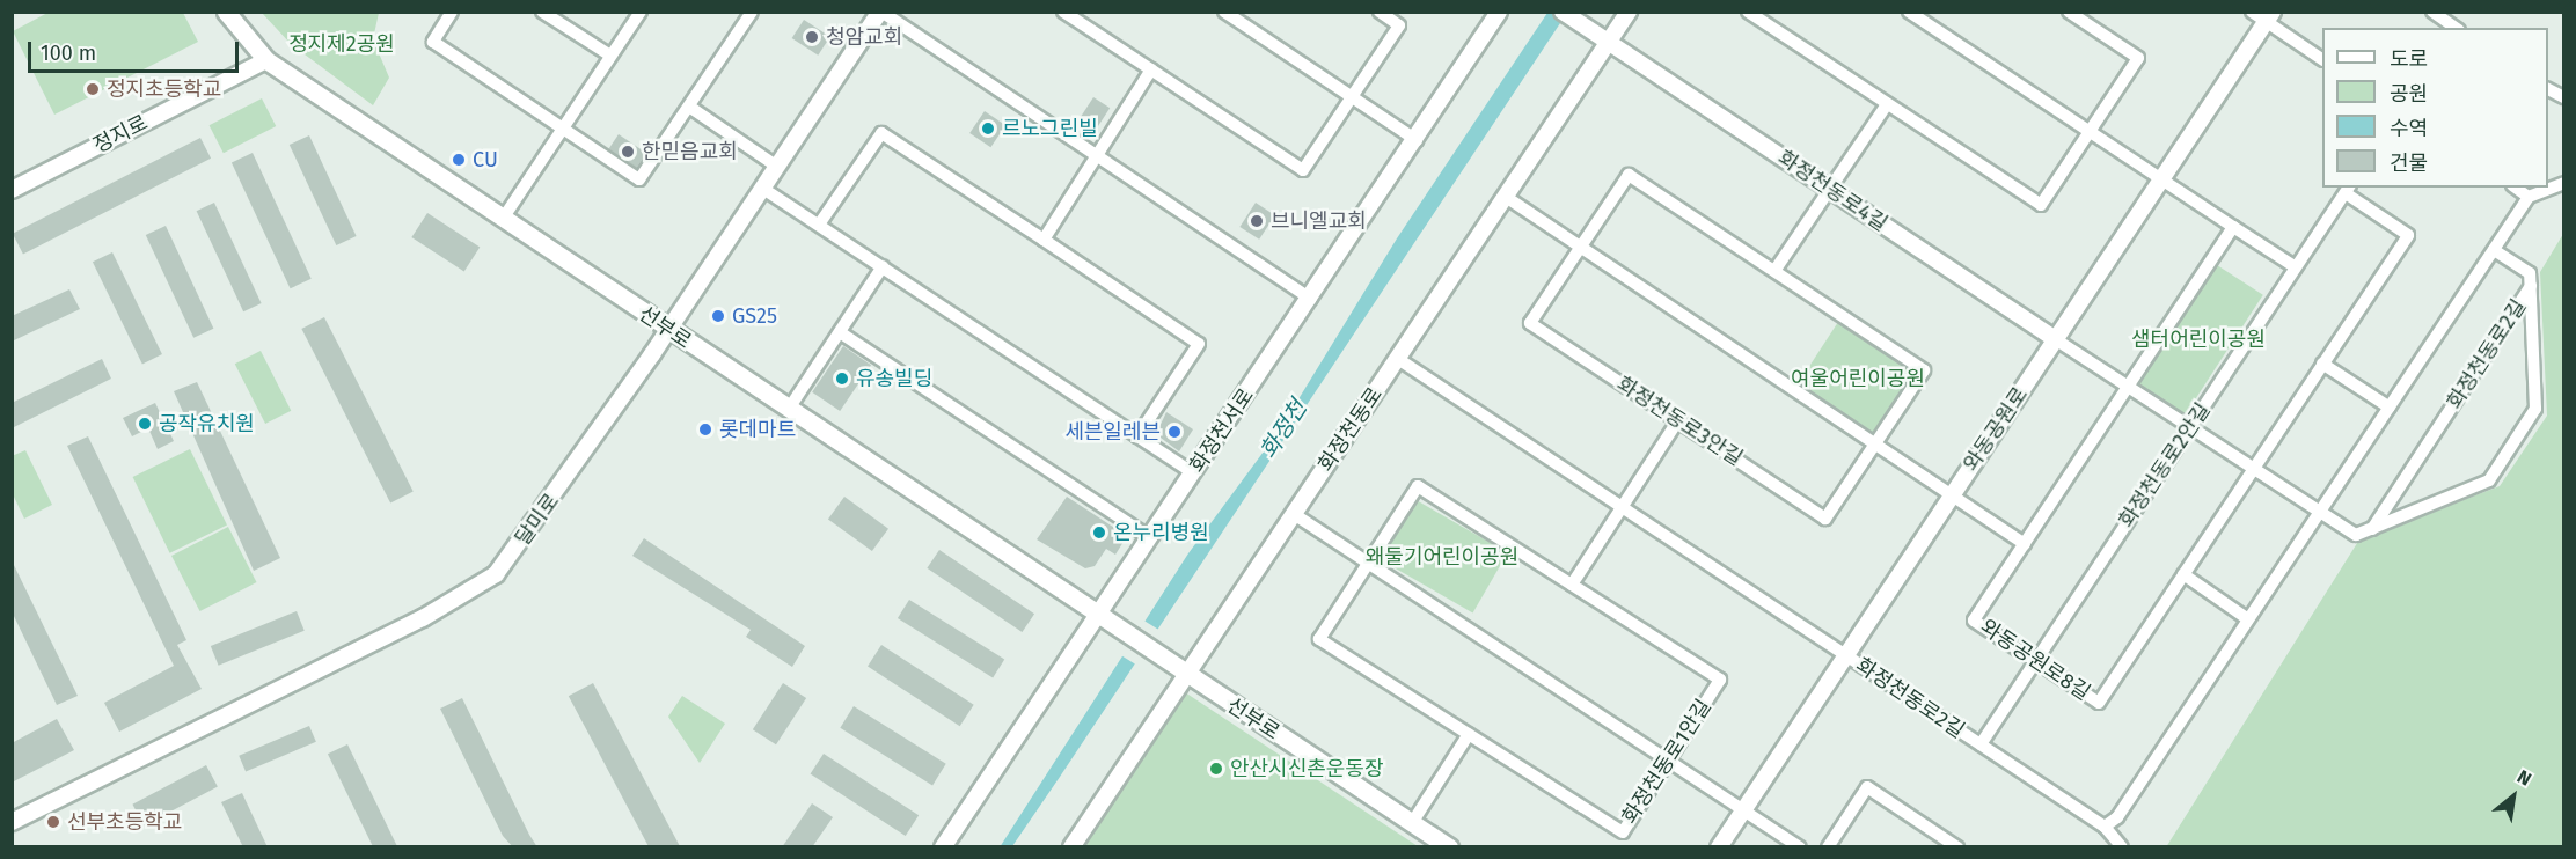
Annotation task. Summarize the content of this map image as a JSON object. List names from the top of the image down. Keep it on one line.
{"streets":{"main road":["선부로"],"street":["정지로","화정천동로4길","화정천동로2길","화정천동로3안길","화정천동로","와동공원로","화정천서로","화정천동로2안길","달미로","와동공원로8길","화정천동로1안길"]},"crossings":[["정지로","선부로"],["화정천동로4길","화정천동로2길"],["화정천동로4길","화정천동로"],["화정천동로4길","와동공원로"],["선부로","화정천동로"],["선부로","화정천서로"],["선부로","달미로"],["화정천동로2길","화정천동로"],["화정천동로2길","와동공원로"],["화정천동로2길","화정천동로2안길"],["화정천동로2길","와동공원로8길"],["화정천동로2안길","와동공원로8길"]],"water":["화정천"],"parks":["정지제2공원","샘터어린이공원","여울어린이공원","왜둘기어린이공원"],"places":["청암교회","정지초등학교","르노그린빌","한믿음교회","CU","브니엘교회","GS25","유송빌딩","공작유치원","롯데마트","세븐일레븐","온누리병원","안산시신촌운동장","선부초등학교"],"legend":["도로","공원","수역","건물"],"scale_bar":"100 m","north":"top right"}
